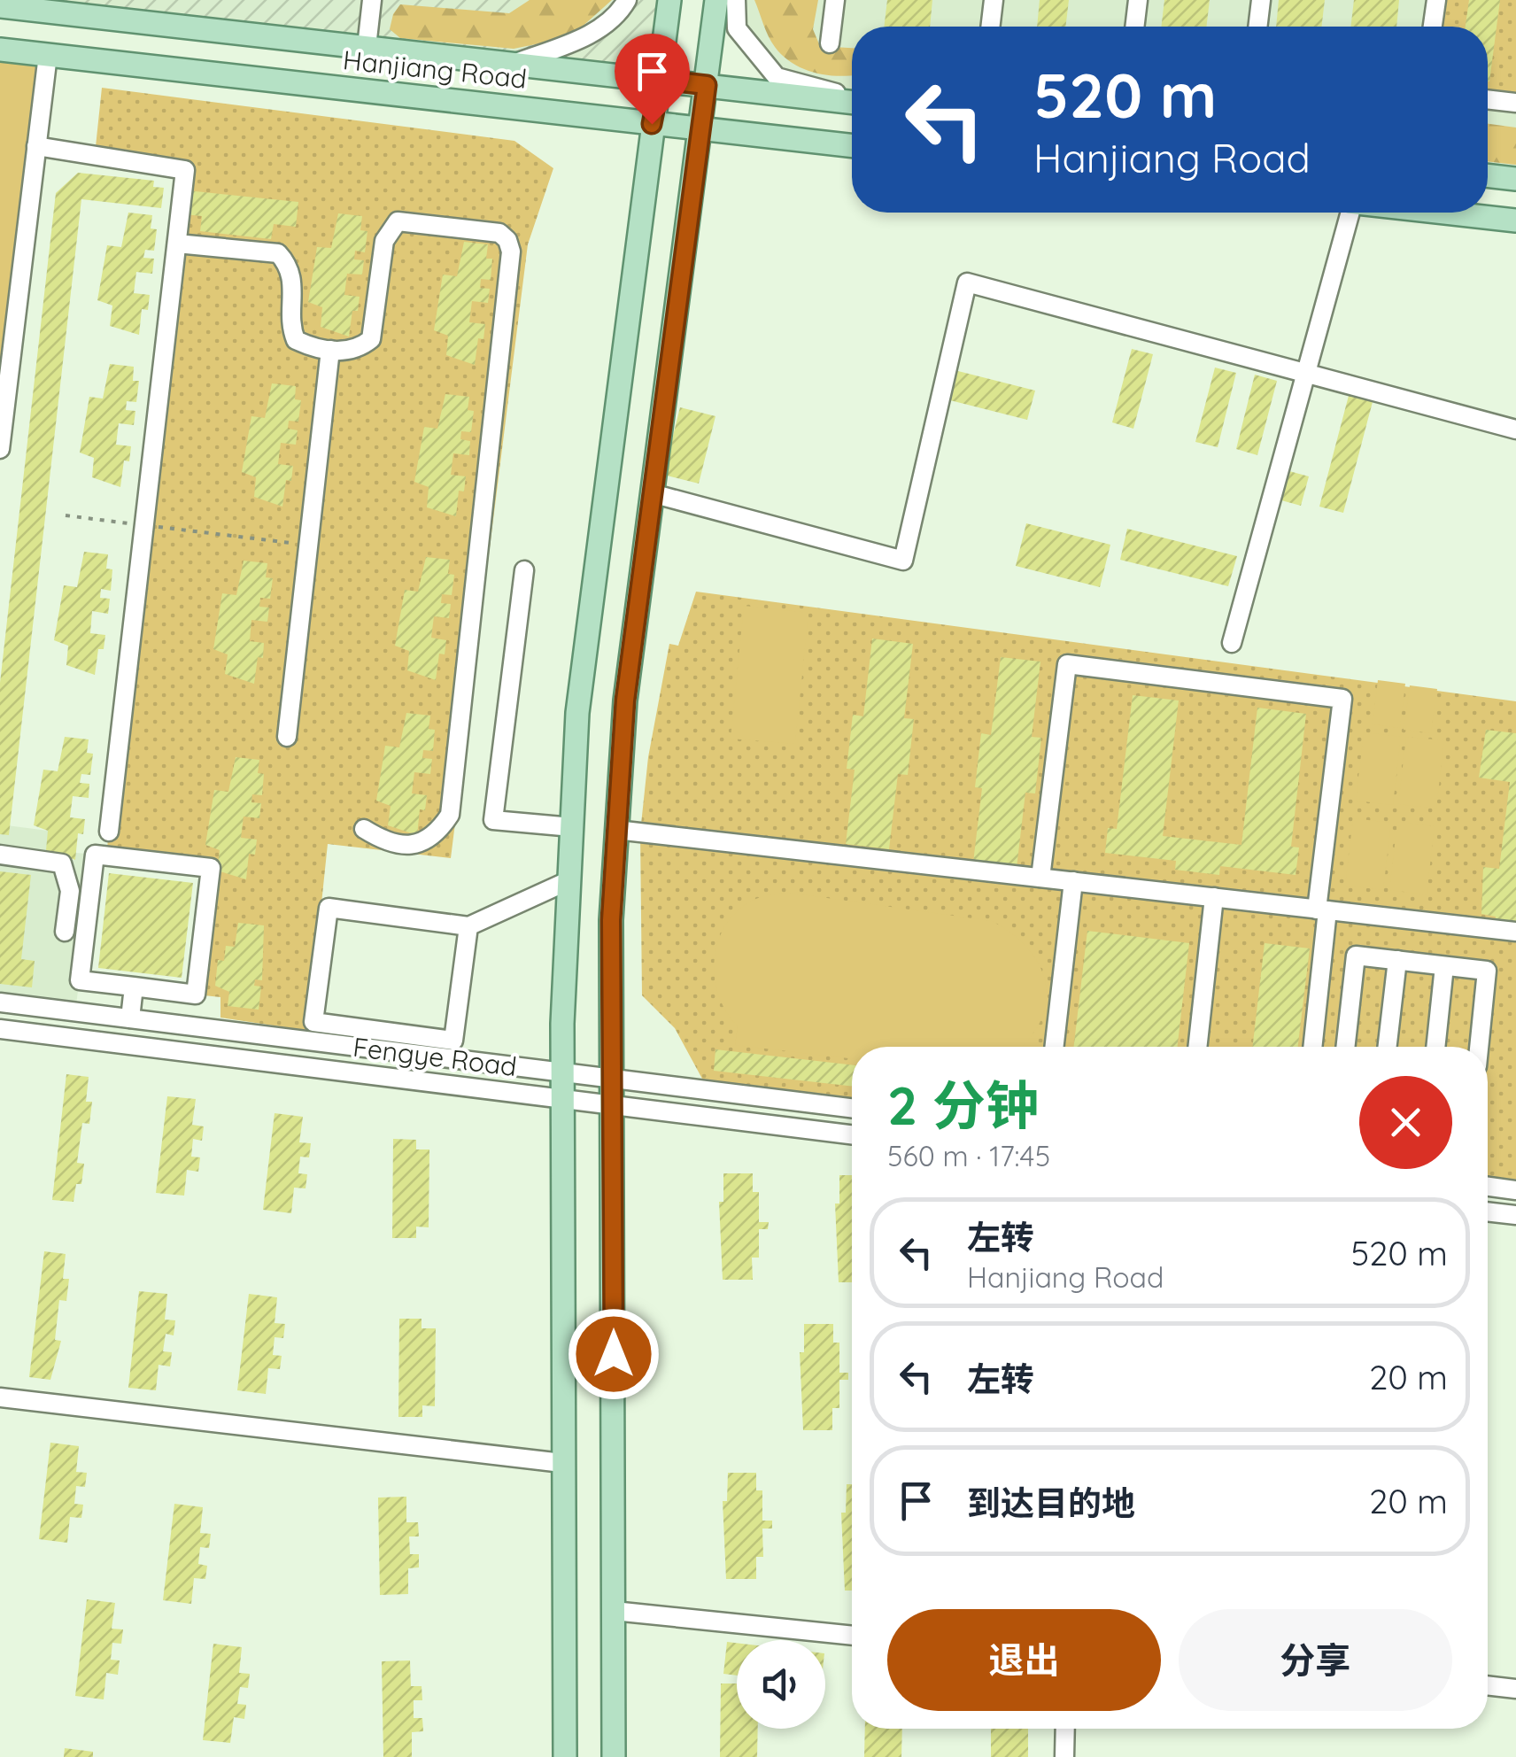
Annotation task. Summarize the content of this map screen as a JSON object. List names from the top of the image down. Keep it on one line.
{"streets":{"main road":["Hanjiang Road"],"street":["Fengye Road"]},"page":{"turn":["520 m","Hanjiang Road"],"heading":["2 分钟","560 m · 17:45"],"list":[{"name":"左转","note":"Hanjiang Road","value":"520 m"},{"name":"左转","value":"20 m"},{"name":"到达目的地","value":"20 m"}],"buttons":["退出","分享"]}}
